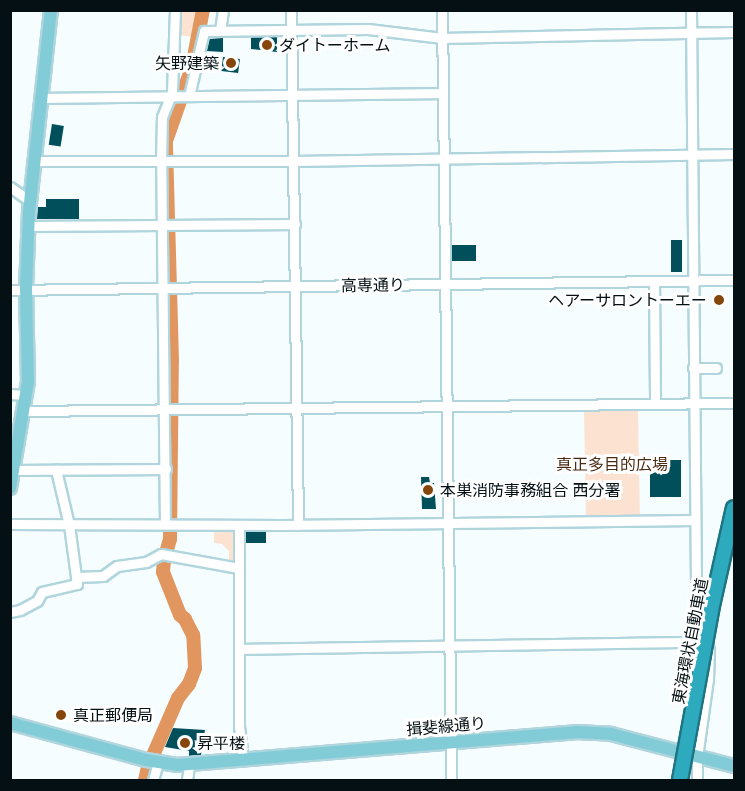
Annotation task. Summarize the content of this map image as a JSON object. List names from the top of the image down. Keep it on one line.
{"streets":{"highway":["東海環状自動車道"],"main road":["揖斐線通り"],"street":["高専通り"]},"parks":["真正多目的広場"],"places":["ダイトーホーム","矢野建築","ヘアーサロントーエー","本巣消防事務組合 西分署","真正郵便局","昇平楼"]}
